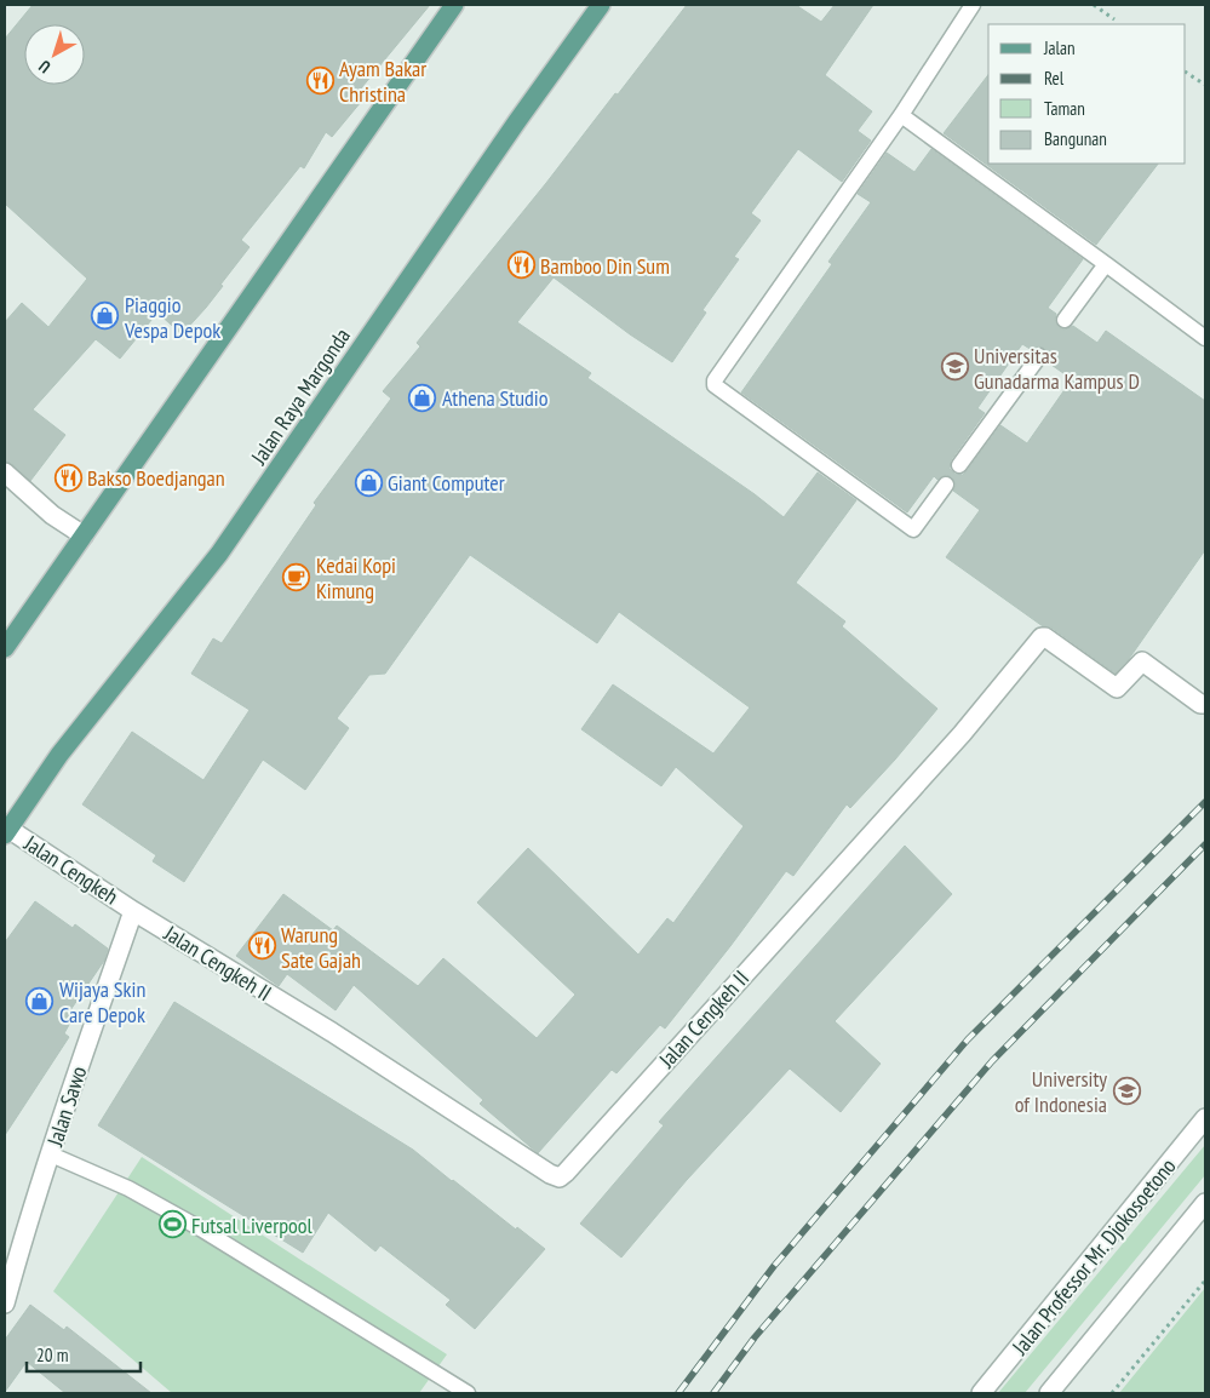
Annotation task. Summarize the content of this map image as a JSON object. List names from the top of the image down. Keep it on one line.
{"streets":{"main road":["Jalan Raya Margonda"],"street":["Jalan Cengkeh","Jalan Cengkeh II","Jalan Sawo","Jalan Professor Mr. Djokosoetono"]},"crossings":[["Jalan Raya Margonda","Jalan Cengkeh"],["Jalan Cengkeh","Jalan Cengkeh II"],["Jalan Cengkeh","Jalan Sawo"],["Jalan Cengkeh II","Jalan Sawo"]],"places":{"restaurant":["Ayam Bakar Christina","Bamboo Din Sum","Bakso Boedjangan","Warung Sate Gajah"],"shop":["Piaggio Vespa Depok","Athena Studio","Giant Computer","Wijaya Skin Care Depok"],"school or university":["Universitas Gunadarma Kampus D","University of Indonesia"],"cafe":["Kedai Kopi Kimung"],"sports":["Futsal Liverpool"]},"legend":["Jalan","Rel","Taman","Bangunan"],"scale_bar":"20 m","north":"bottom left"}
